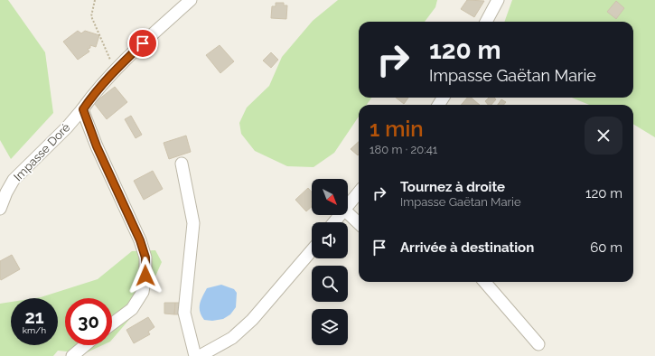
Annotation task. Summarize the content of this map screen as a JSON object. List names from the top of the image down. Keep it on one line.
{"streets":{"street":["Impasse Doré"]},"north":"bottom right","page":{"turn":["120 m","Impasse Gaëtan Marie"],"heading":["1 min","180 m · 20:41"],"list":[{"name":"Tournez à droite","note":"Impasse Gaëtan Marie","value":"120 m"},{"name":"Arrivée à destination","value":"60 m"}],"speed":"21 km/h","limit":"30"}}
